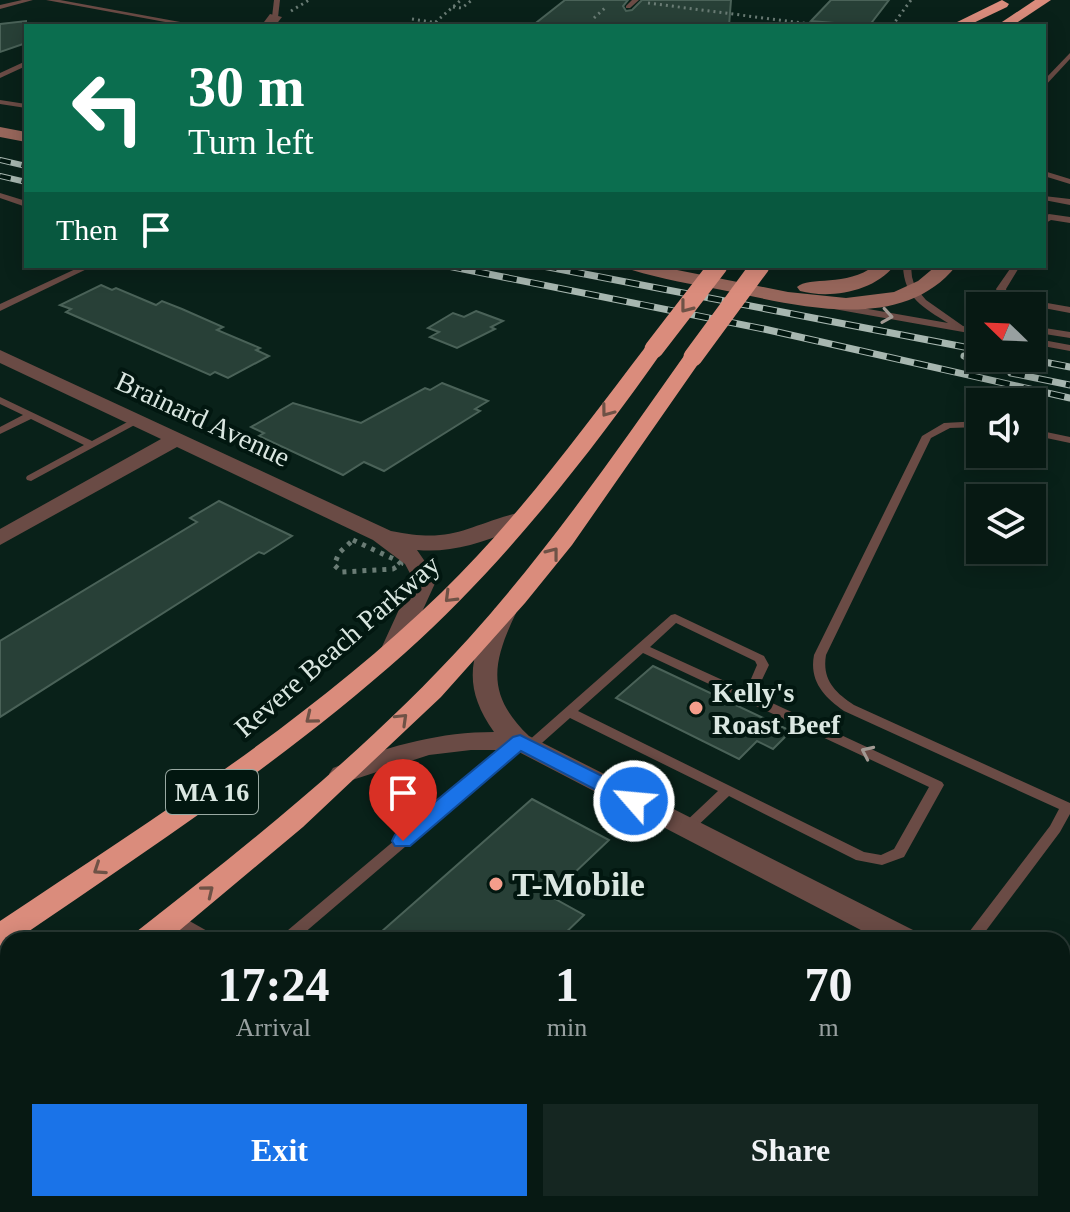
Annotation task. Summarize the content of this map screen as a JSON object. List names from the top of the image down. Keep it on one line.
{"streets":{"highway":["Revere Beach Parkway","MA 16"],"street":["Brainard Avenue"]},"places":["Kelly's Roast Beef","T-Mobile"],"north":"top left","page":{"turn":["30 m","Turn left"],"then":"Then","eta":["17:24","Arrival","1","min","70","m"],"buttons":["Exit","Share"]}}
